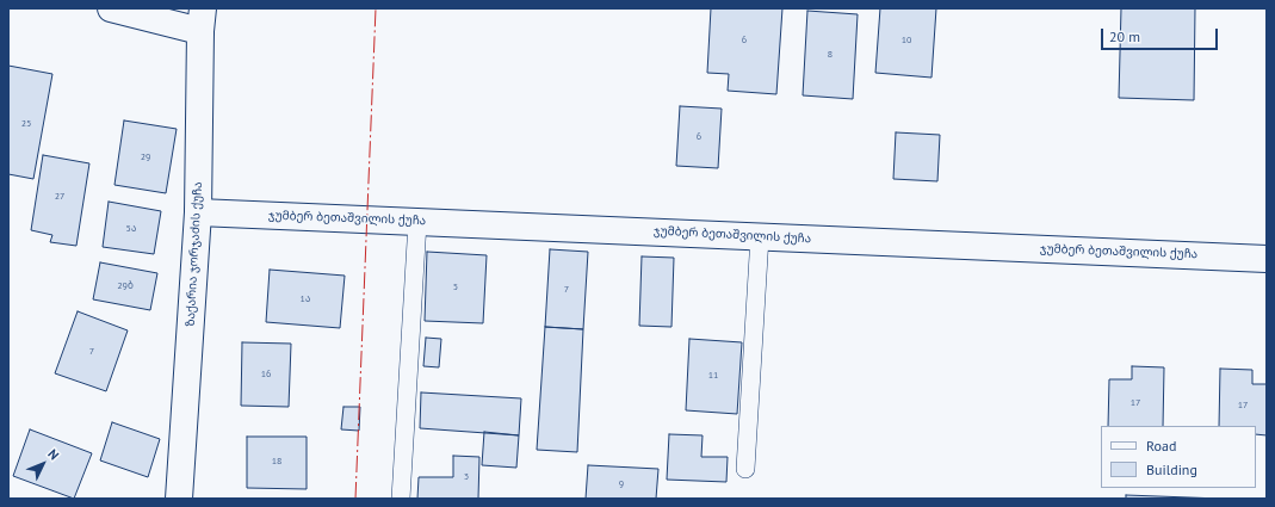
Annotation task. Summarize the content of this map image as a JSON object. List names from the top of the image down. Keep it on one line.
{"streets":{"street":["ჯუმბერ ბეთაშვილის ქუჩა","ზაქარია ჯორჯაძის ქუჩა"]},"crossings":[["ჯუმბერ ბეთაშვილის ქუჩა","ზაქარია ჯორჯაძის ქუჩა"]],"house_numbers":["6","10","8","25","6","29","27","5ა","29ბ","5","7","1ა","7","16","11","17","17","18","3","9"],"legend":["Road","Building"],"scale_bar":"20 m","north":"top right"}
